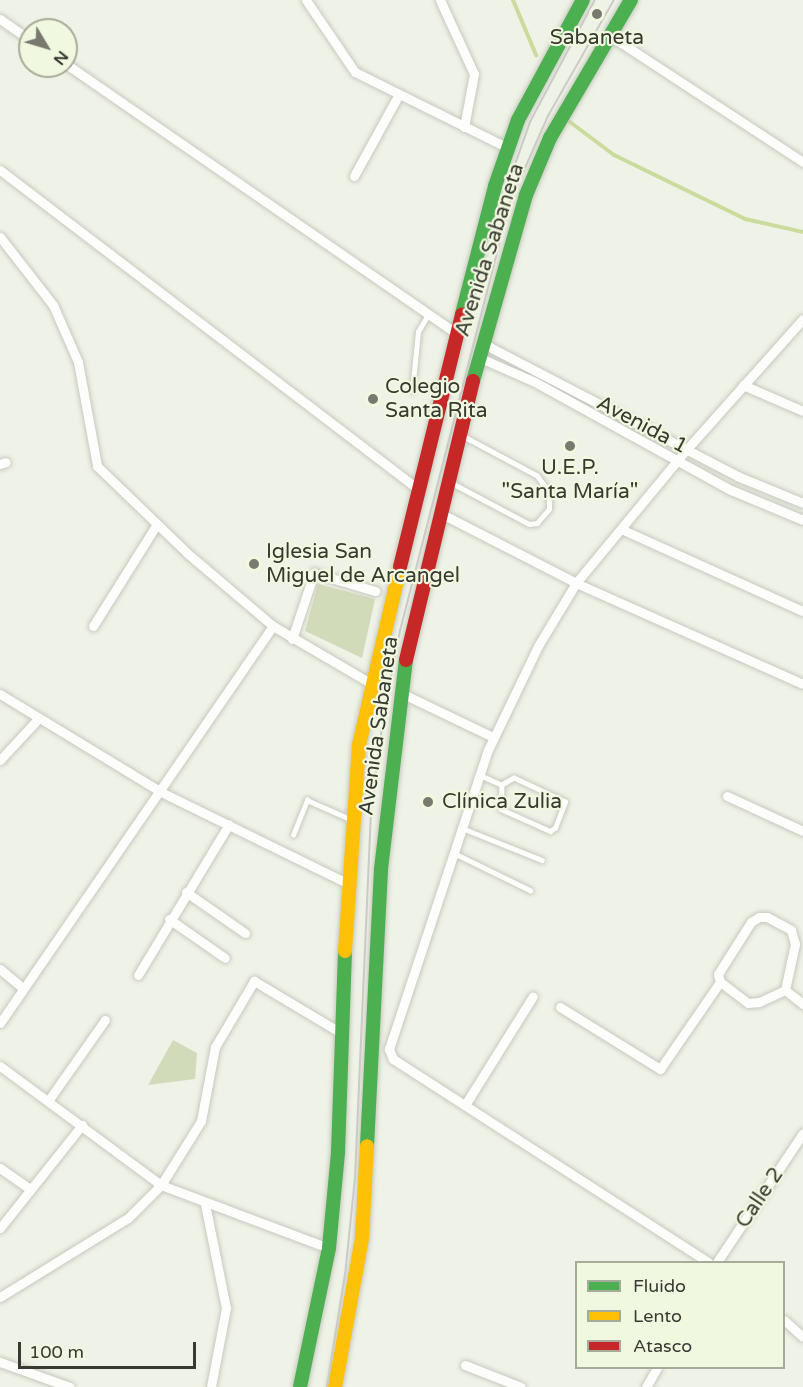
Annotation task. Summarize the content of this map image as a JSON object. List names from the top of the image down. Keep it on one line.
{"streets":{"main road":["Avenida Sabaneta"],"street":["Avenida 1","Calle 2"]},"crossings":[["Avenida Sabaneta","Avenida 1"]],"places":["Sabaneta","Colegio Santa Rita","U.E.P. \"Santa María\"","Iglesia San Miguel de Arcangel","Clínica Zulia"],"legend":["Fluido","Lento","Atasco"],"scale_bar":"100 m","north":"bottom right"}
